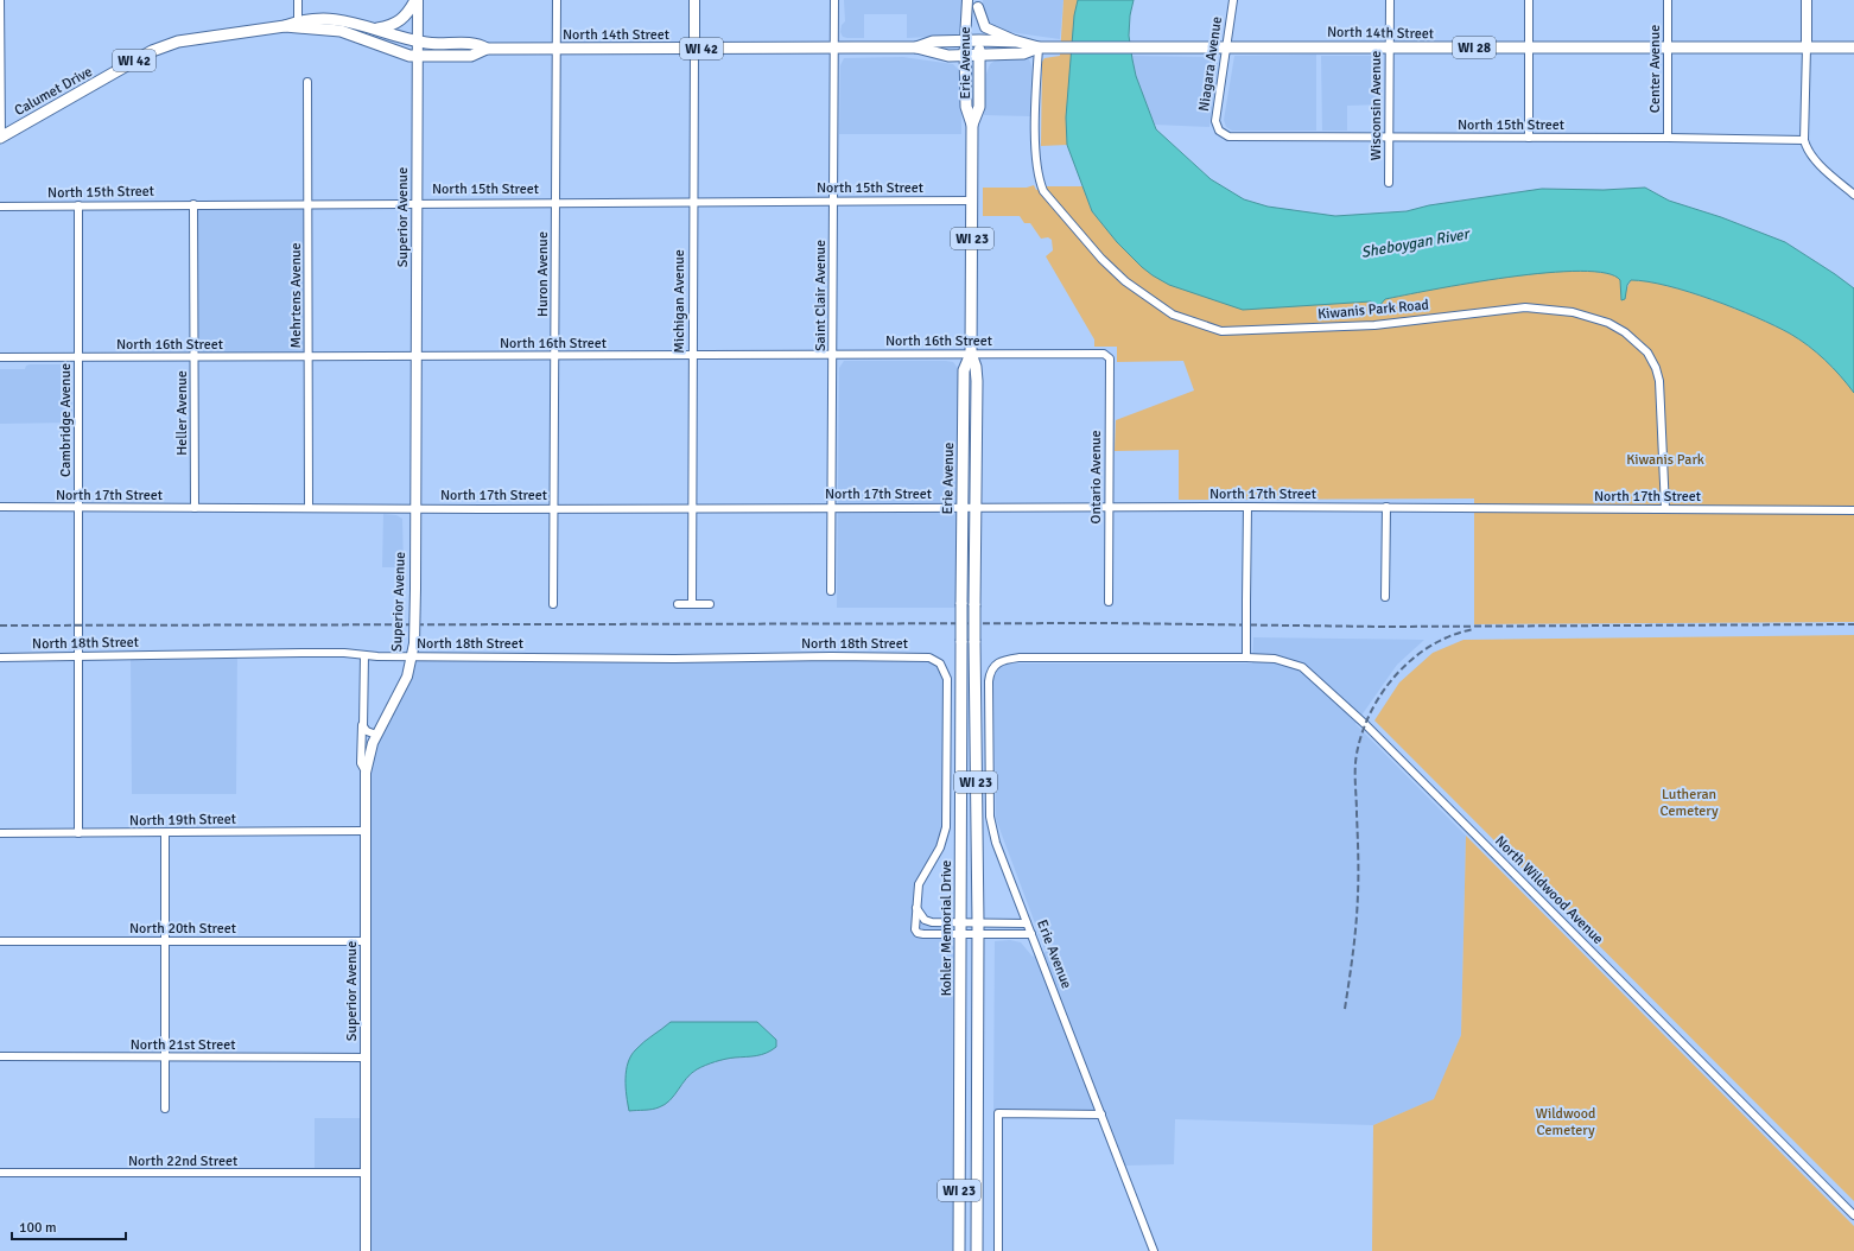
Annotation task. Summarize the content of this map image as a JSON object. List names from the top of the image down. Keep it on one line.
{"streets":{"main road":["North 14th Street","WI 28","WI 42","Erie Avenue","Calumet Drive","WI 23","Kohler Memorial Drive"],"street":["Niagara Avenue","Center Avenue","Wisconsin Avenue","North 15th Street","Superior Avenue","Huron Avenue","Mehrtens Avenue","Saint Clair Avenue","Michigan Avenue","Kiwanis Park Road","North 16th Street","Heller Avenue","Cambridge Avenue","Ontario Avenue","North 17th Street","North 18th Street","North 19th Street","North Wildwood Avenue","North 20th Street","North 21st Street","North 22nd Street"]},"crossings":[["North 14th Street","WI 28"],["North 14th Street","Erie Avenue"],["North 14th Street","Niagara Avenue"],["North 14th Street","Center Avenue"],["North 14th Street","Calumet Drive"],["North 14th Street","Wisconsin Avenue"],["North 14th Street","Superior Avenue"],["North 14th Street","Huron Avenue"],["North 14th Street","Saint Clair Avenue"],["North 14th Street","Michigan Avenue"],["North 14th Street","Kiwanis Park Road"],["Erie Avenue","North 15th Street"],["Erie Avenue","WI 23"],["Erie Avenue","North 16th Street"],["Erie Avenue","North 17th Street"],["Erie Avenue","North Wildwood Avenue"],["Erie Avenue","Kohler Memorial Drive"],["Niagara Avenue","North 15th Street"],["Center Avenue","North 15th Street"],["Wisconsin Avenue","North 15th Street"],["North 15th Street","Superior Avenue"],["North 15th Street","Huron Avenue"],["North 15th Street","Mehrtens Avenue"],["North 15th Street","Saint Clair Avenue"],["North 15th Street","Michigan Avenue"],["North 15th Street","Heller Avenue"],["North 15th Street","Cambridge Avenue"],["Superior Avenue","North 16th Street"],["Superior Avenue","North 17th Street"],["Superior Avenue","North 18th Street"],["Superior Avenue","North 19th Street"],["Superior Avenue","North 20th Street"],["Superior Avenue","North 21st Street"],["Superior Avenue","North 22nd Street"],["Huron Avenue","North 16th Street"],["Huron Avenue","North 17th Street"],["Mehrtens Avenue","North 16th Street"],["Mehrtens Avenue","North 17th Street"],["Saint Clair Avenue","North 16th Street"],["Saint Clair Avenue","North 17th Street"],["Michigan Avenue","North 16th Street"],["Michigan Avenue","North 17th Street"],["Kiwanis Park Road","North 17th Street"],["North 16th Street","Heller Avenue"],["North 16th Street","Cambridge Avenue"],["North 16th Street","Ontario Avenue"],["Heller Avenue","North 17th Street"],["Cambridge Avenue","North 17th Street"],["Cambridge Avenue","North 18th Street"],["Cambridge Avenue","North 19th Street"],["Ontario Avenue","North 17th Street"]],"water":["Sheboygan River"],"parks":["Kiwanis Park","Lutheran Cemetery","Wildwood Cemetery"],"scale_bar":"100 m"}
